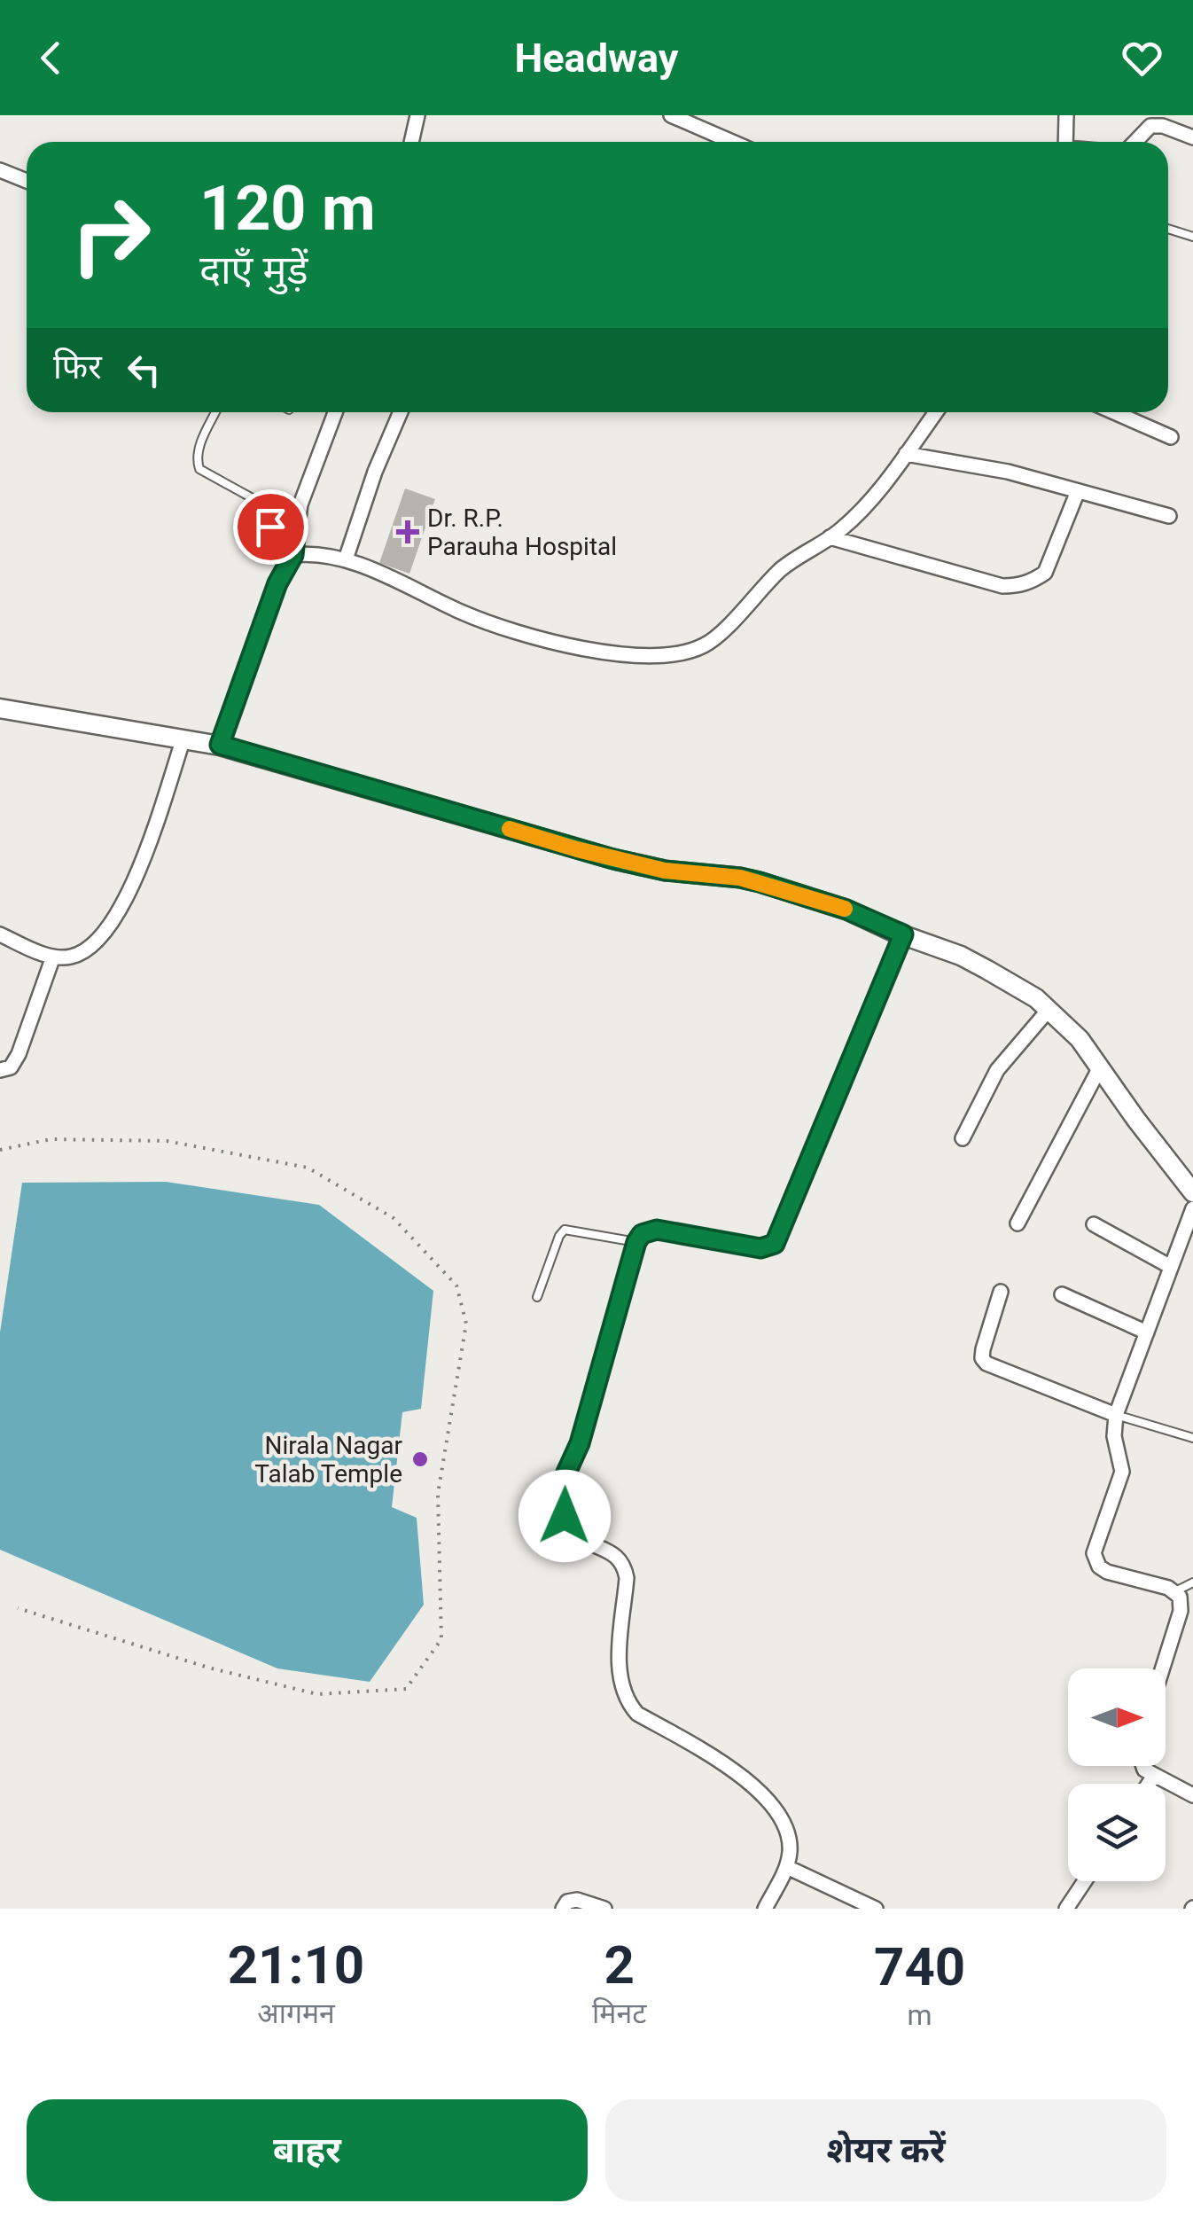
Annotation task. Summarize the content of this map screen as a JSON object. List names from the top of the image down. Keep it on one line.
{"places":{"health":["Dr. R.P. Parauha Hospital"],"other":["Nirala Nagar Talab Temple"]},"north":"right","page":{"header":"Headway","turn":["120 m","दाएँ मुड़ें"],"then":"फिर","eta":["21:10","आगमन","2","मिनट","740","m"],"buttons":["बाहर","शेयर करें"]}}
